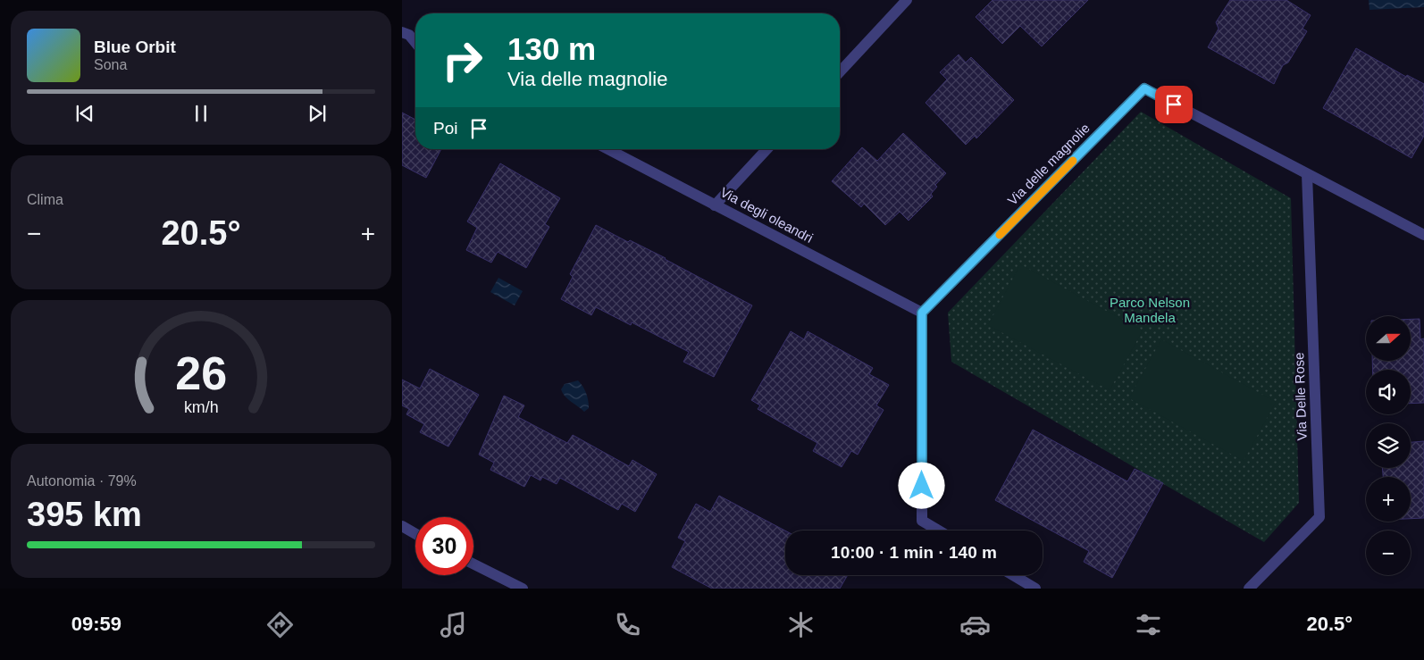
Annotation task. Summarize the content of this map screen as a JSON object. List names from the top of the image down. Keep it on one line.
{"streets":{"street":["Via delle magnolie","Via degli oleandri","Via Delle Rose"]},"crossings":[["Via delle magnolie","Via degli oleandri"],["Via delle magnolie","Via Delle Rose"]],"parks":["Parco Nelson Mandela"],"north":"right","page":{"turn":["130 m","Via delle magnolie"],"song":["Blue Orbit","Sona"],"then":"Poi","tile":["Clima",["Autonomia · 79%","395 km"]],"heat":["−","20.5°","+"],"map_buttons":["+","−"],"limit":"30","trip":"10:00 · 1 min · 140 m","tabs":["09:59","20.5°"],"gauge":["26","km/h"]}}
